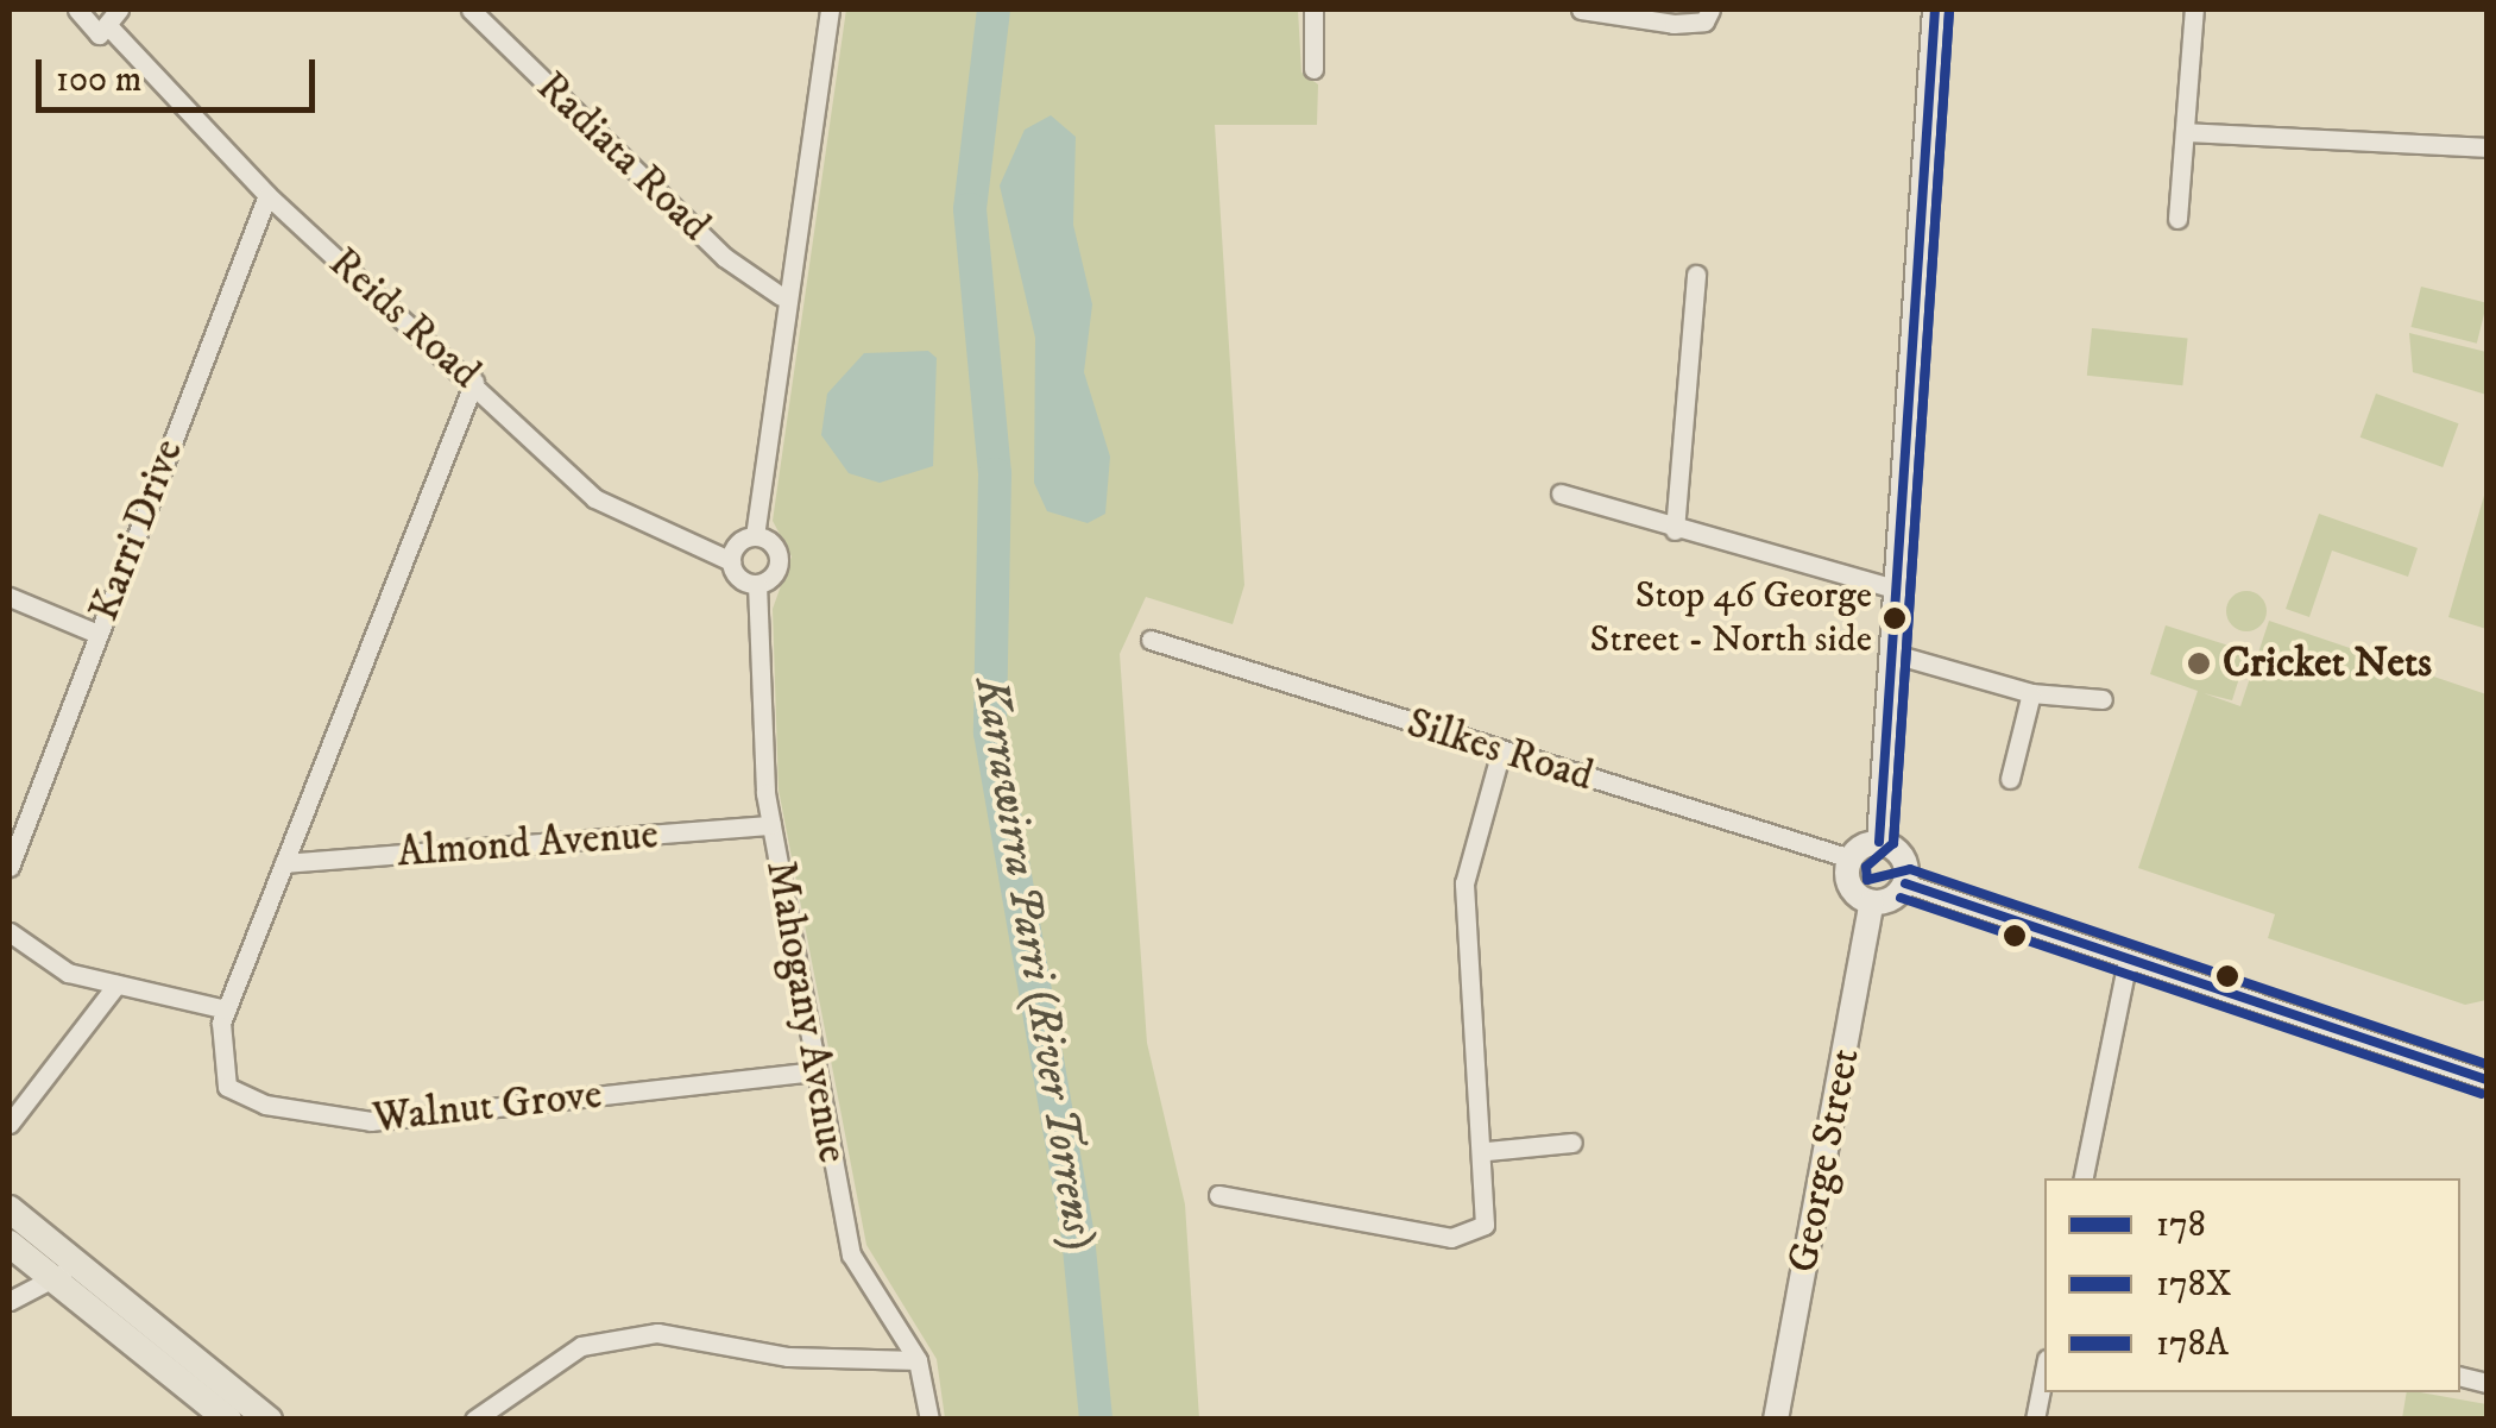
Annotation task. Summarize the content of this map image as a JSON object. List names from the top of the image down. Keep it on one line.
{"streets":{"street":["Radiata Road","Reids Road","Karri Drive","Silkes Road","Almond Avenue","Mahogany Avenue","Walnut Grove","George Street"]},"crossings":[["Reids Road","Karri Drive"],["Reids Road","Mahogany Avenue"],["Silkes Road","George Street"],["Almond Avenue","Mahogany Avenue"],["Mahogany Avenue","Walnut Grove"]],"water":["Karrawirra Parri (River Torrens)"],"places":["Stop 46 George Street - North side","Cricket Nets"],"lines":["transit line 178","transit line 178X","transit line 178A"],"legend":["178","178X","178A"],"scale_bar":"100 m"}
